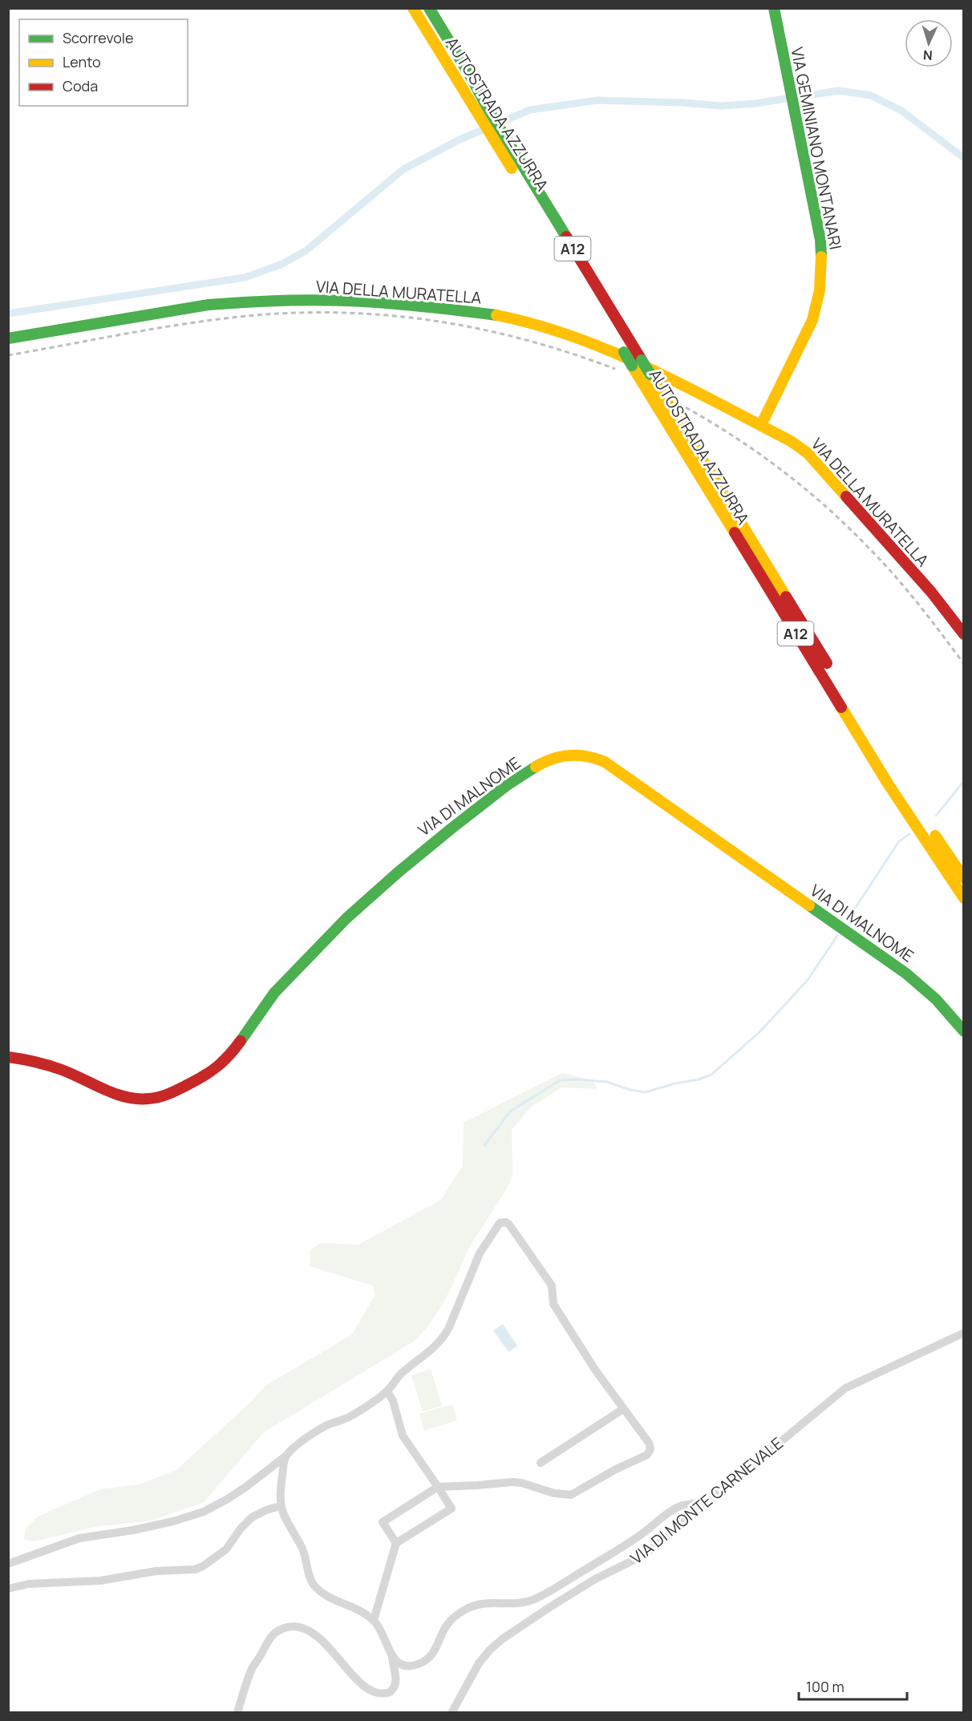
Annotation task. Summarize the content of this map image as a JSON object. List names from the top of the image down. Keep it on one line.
{"streets":{"main road":["AUTOSTRADA AZZURRA","VIA GEMINIANO MONTANARI","A12","VIA DELLA MURATELLA","VIA DI MALNOME"],"street":["VIA DI MONTE CARNEVALE"]},"crossings":[["VIA GEMINIANO MONTANARI","VIA DELLA MURATELLA"]],"legend":["Scorrevole","Lento","Coda"],"scale_bar":"100 m","north":"bottom"}
